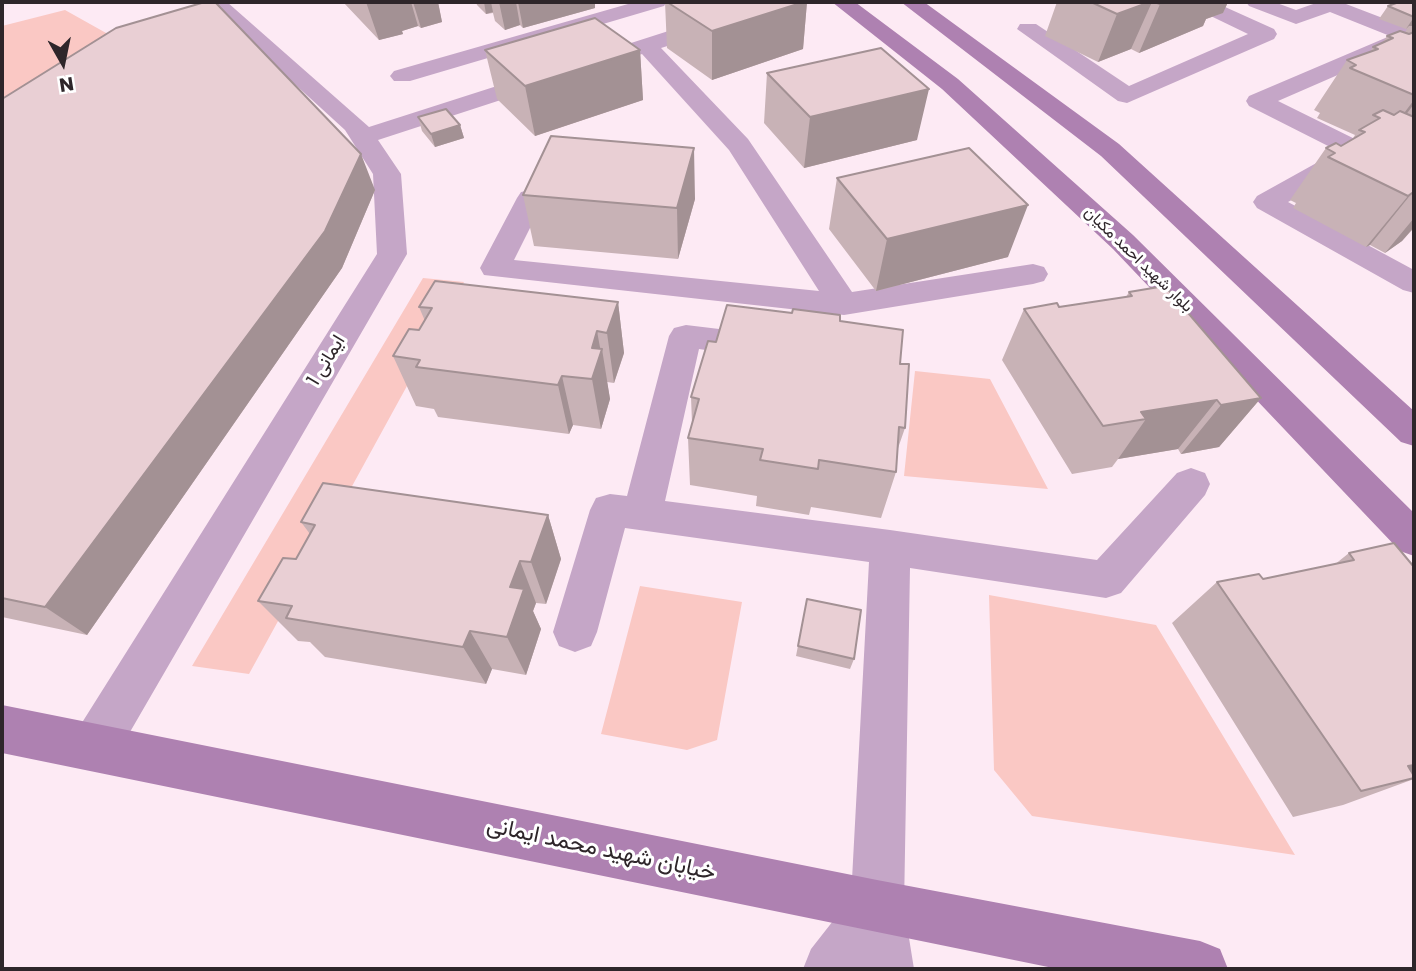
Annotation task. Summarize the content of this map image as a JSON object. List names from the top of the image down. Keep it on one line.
{"streets":{"main road":["بلوار شهید احمد مکیان","خیابان شهید محمد ایمانی"],"street":["ایمانی 1"]},"crossings":[["ایمانی 1","خیابان شهید محمد ایمانی"]],"north":"bottom"}
